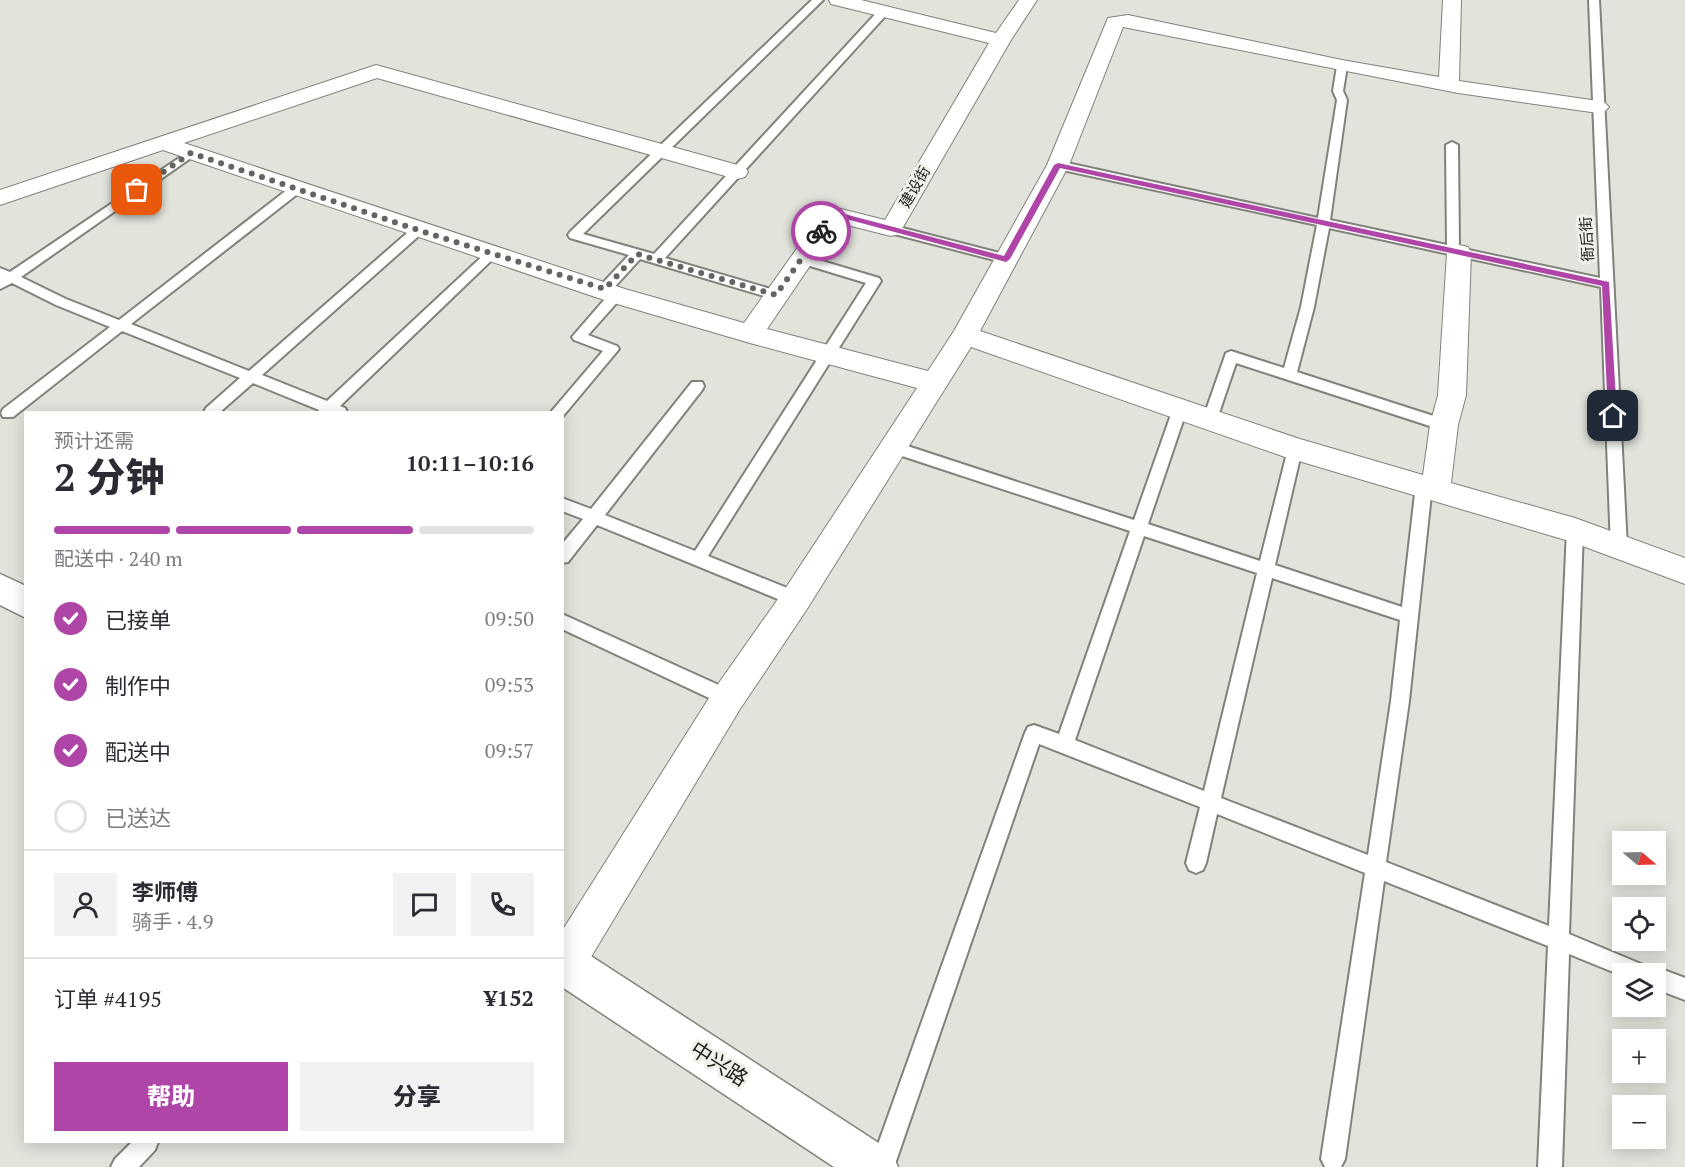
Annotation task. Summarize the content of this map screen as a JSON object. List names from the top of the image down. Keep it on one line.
{"streets":{"main road":["中兴路"],"street":["建设街"],"lane":["衙后街"]},"north":"right","page":{"heading":["2 分钟","预计还需","10:11–10:16"],"panel":["李师傅","骑手 · 4.9","订单 #4195","¥152"],"bar":"配送中 · 240 m","list":[["已接单","09:50"],["制作中","09:53"],["配送中","09:57"],"已送达"],"map_buttons":["+","−"],"buttons":["帮助","分享"]}}
